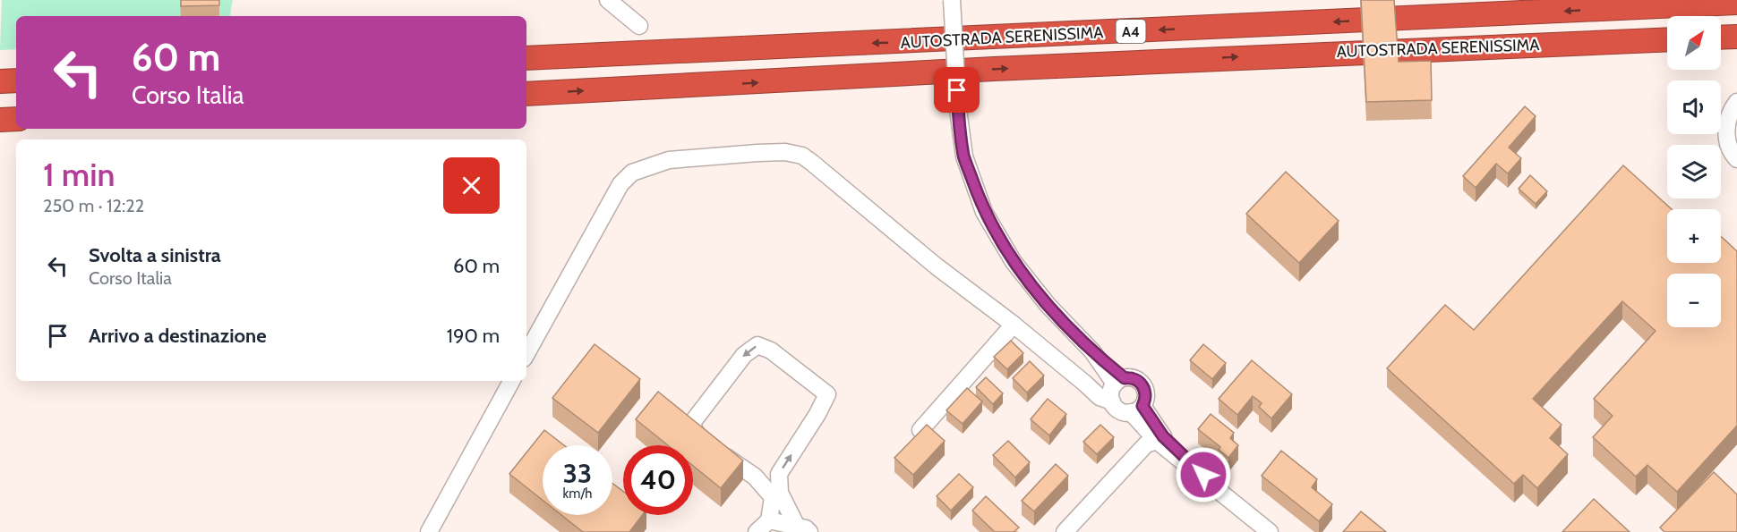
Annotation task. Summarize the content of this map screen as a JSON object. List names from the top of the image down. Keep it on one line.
{"streets":{"highway":["A4","AUTOSTRADA SERENISSIMA"]},"north":"top right","page":{"map_buttons":["+","−"],"turn":["60 m","Corso Italia"],"heading":["1 min","250 m · 12:22"],"list":[{"name":"Svolta a sinistra","note":"Corso Italia","value":"60 m"},{"name":"Arrivo a destinazione","value":"190 m"}],"speed":"33 km/h","limit":"40"}}
